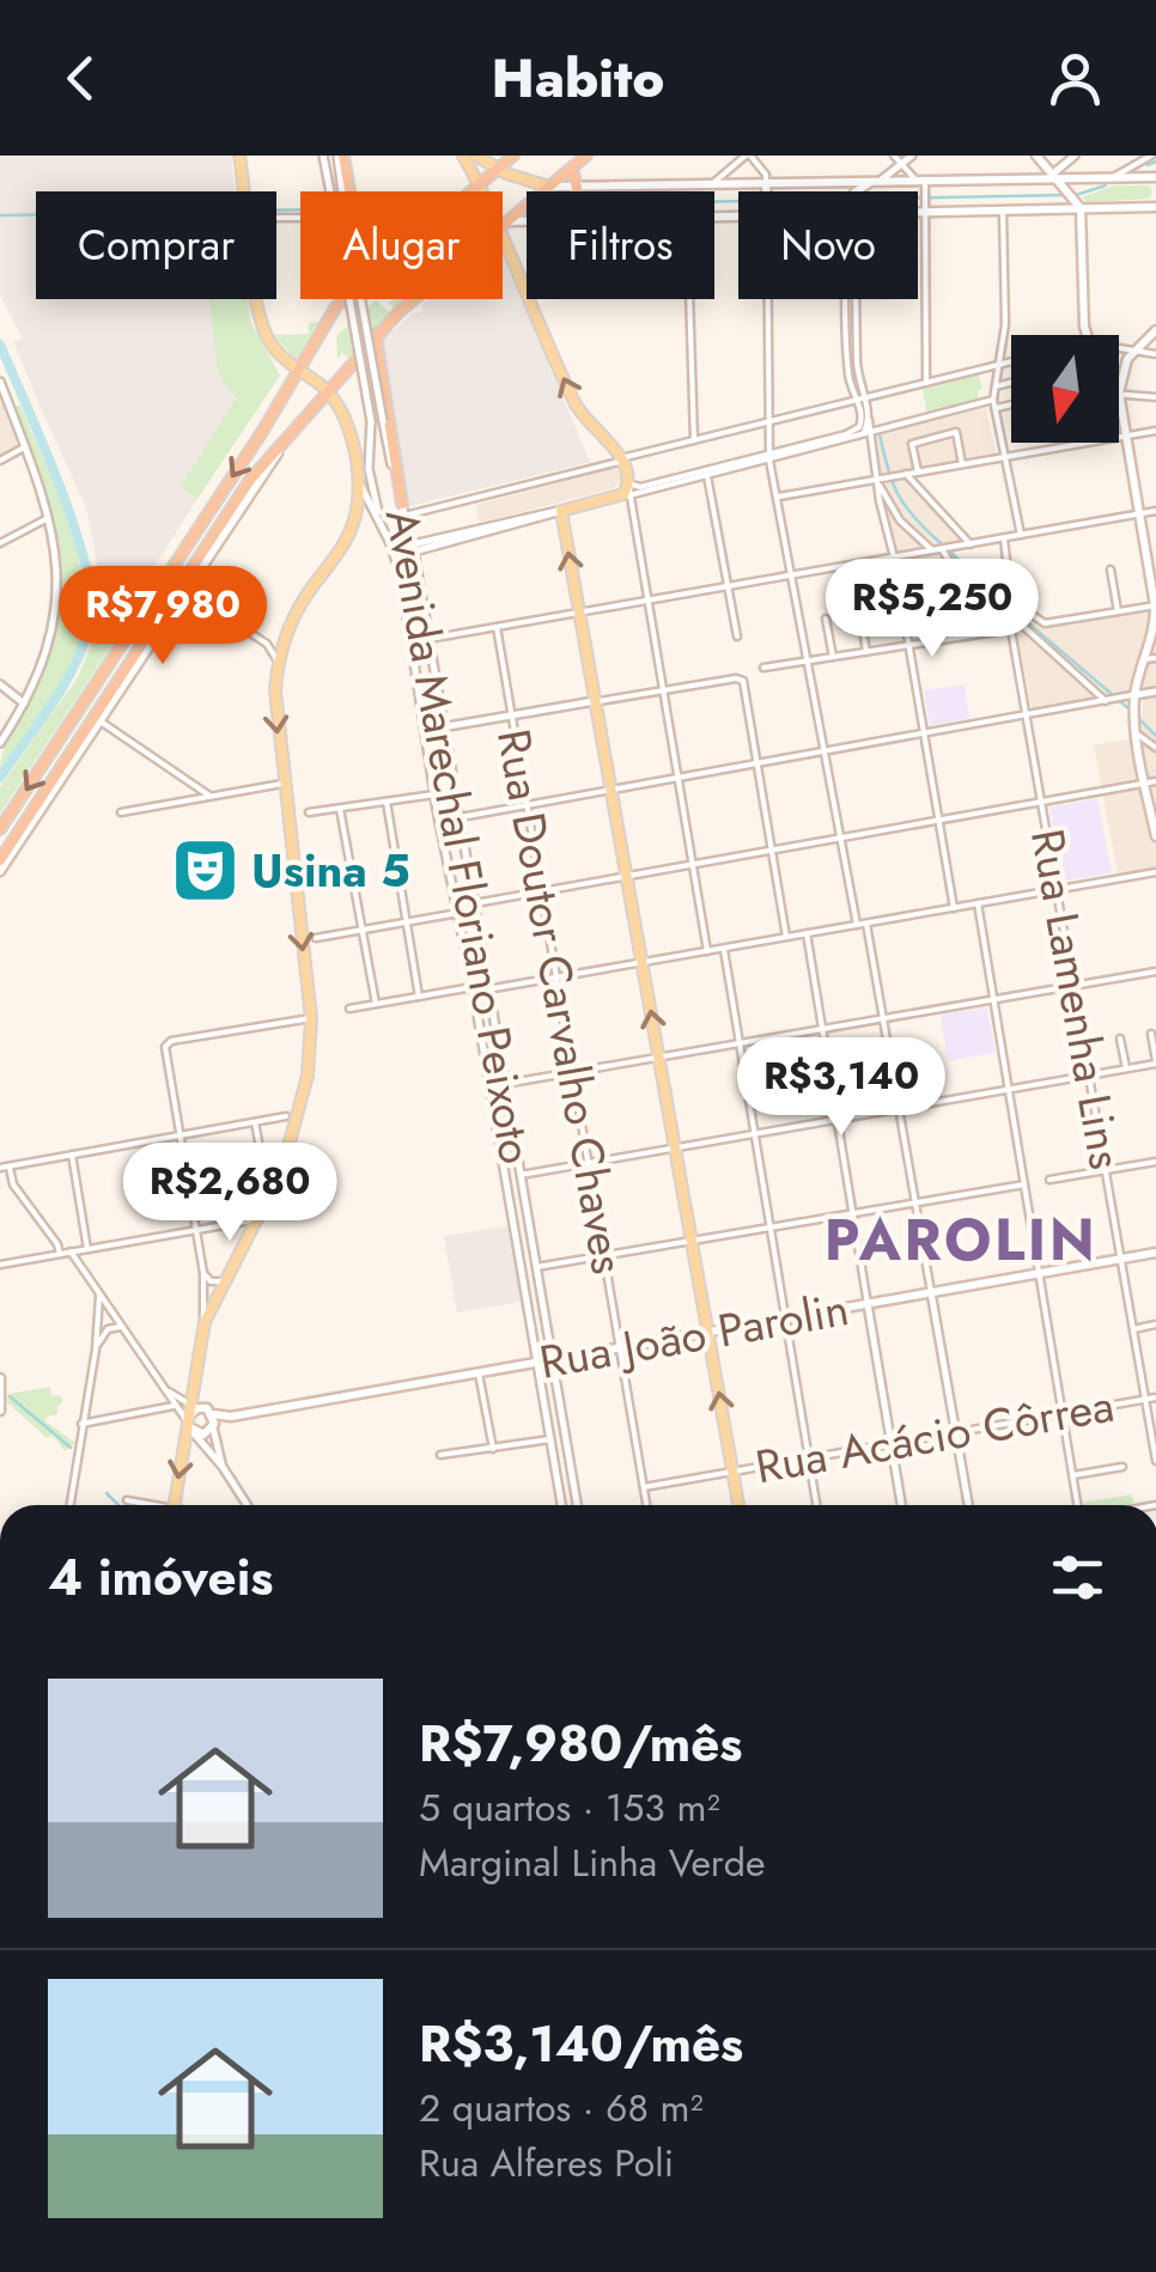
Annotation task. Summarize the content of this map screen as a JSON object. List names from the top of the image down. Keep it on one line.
{"streets":{"main road":["Rua João Parolin"],"street":["Avenida Marechal Floriano Peixoto","Rua Lamenha Lins","Rua Doutor Carvalho Chaves","Rua Acácio Côrrea"]},"crossings":[["Avenida Marechal Floriano Peixoto","Rua João Parolin"],["Rua Lamenha Lins","Rua João Parolin"],["Rua Lamenha Lins","Rua Acácio Côrrea"],["Rua Doutor Carvalho Chaves","Rua João Parolin"],["Rua Doutor Carvalho Chaves","Rua Acácio Côrrea"]],"districts":["PAROLIN"],"places":{"theatre":["Usina 5"]},"north":"bottom","page":{"header":"Habito","chip":["Comprar","Alugar","Filtros","Novo"],"price":["R$5,250","R$7,980","R$3,140","R$2,680"],"heading":"4 imóveis","list":[{"name":"R$7,980/mês","note":"5 quartos · 153 m² · Marginal Linha Verde"},{"name":"R$3,140/mês","note":"2 quartos · 68 m² · Rua Alferes Poli"}]}}
